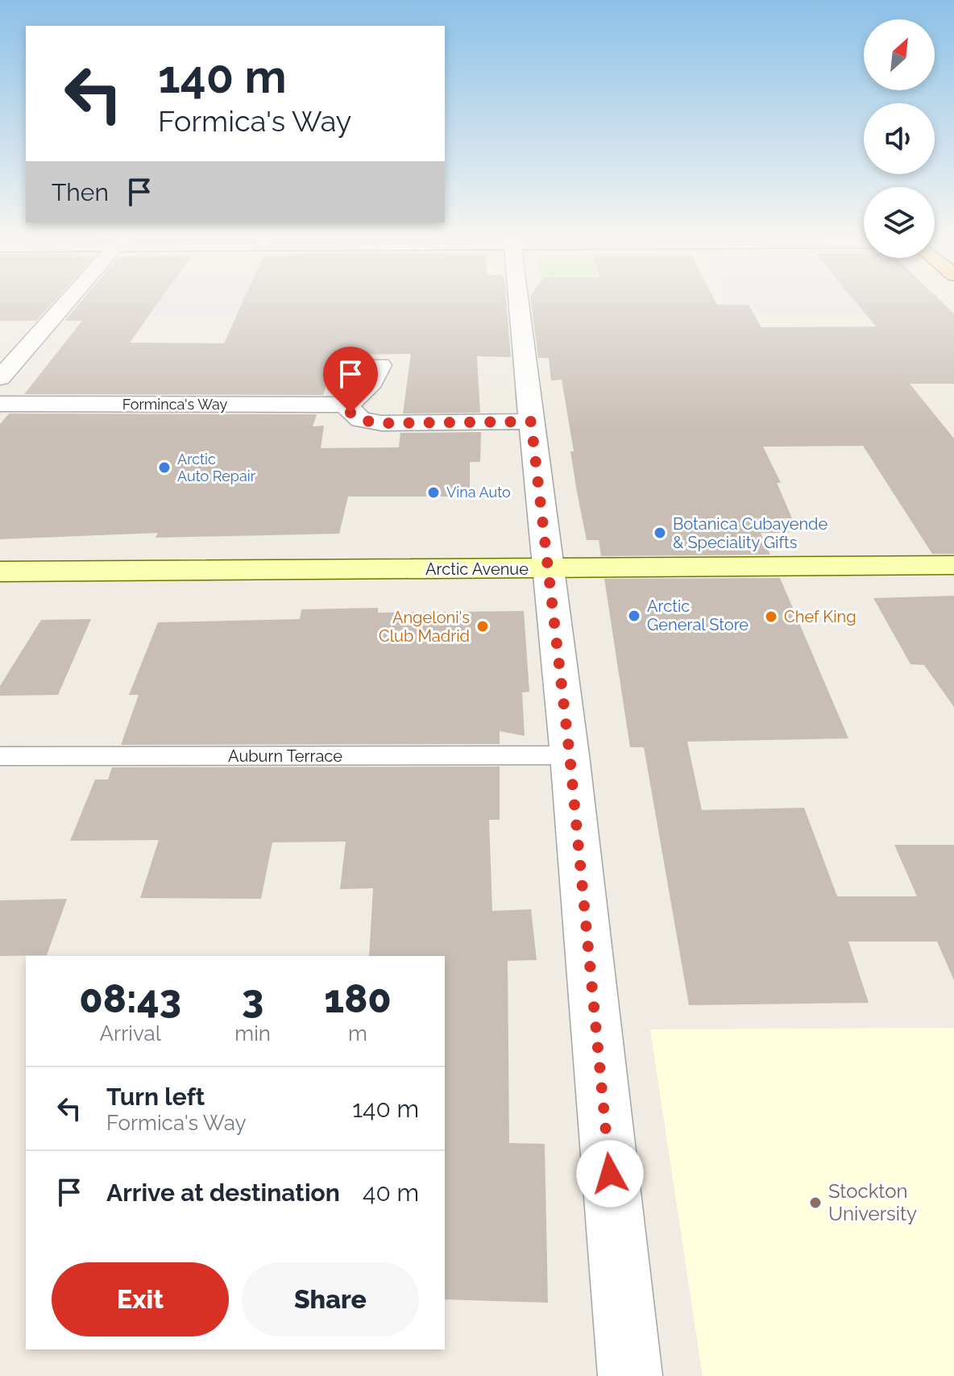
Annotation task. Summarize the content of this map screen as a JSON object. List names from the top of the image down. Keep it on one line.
{"streets":{"street":["Forminca's Way","Arctic Avenue"],"lane":["Auburn Terrace"]},"places":["Arctic Auto Repair","Vina Auto","Botanica Cubayende & Speciality Gifts","Arctic General Store","Chef King","Angeloni's Club Madrid","Stockton University"],"north":"top right","page":{"turn":["140 m","Formica's Way"],"then":"Then","eta":["08:43","Arrival","3","min","180","m"],"list":[{"name":"Turn left","note":"Formica's Way","value":"140 m"},{"name":"Arrive at destination","value":"40 m"}],"buttons":["Exit","Share"]}}
